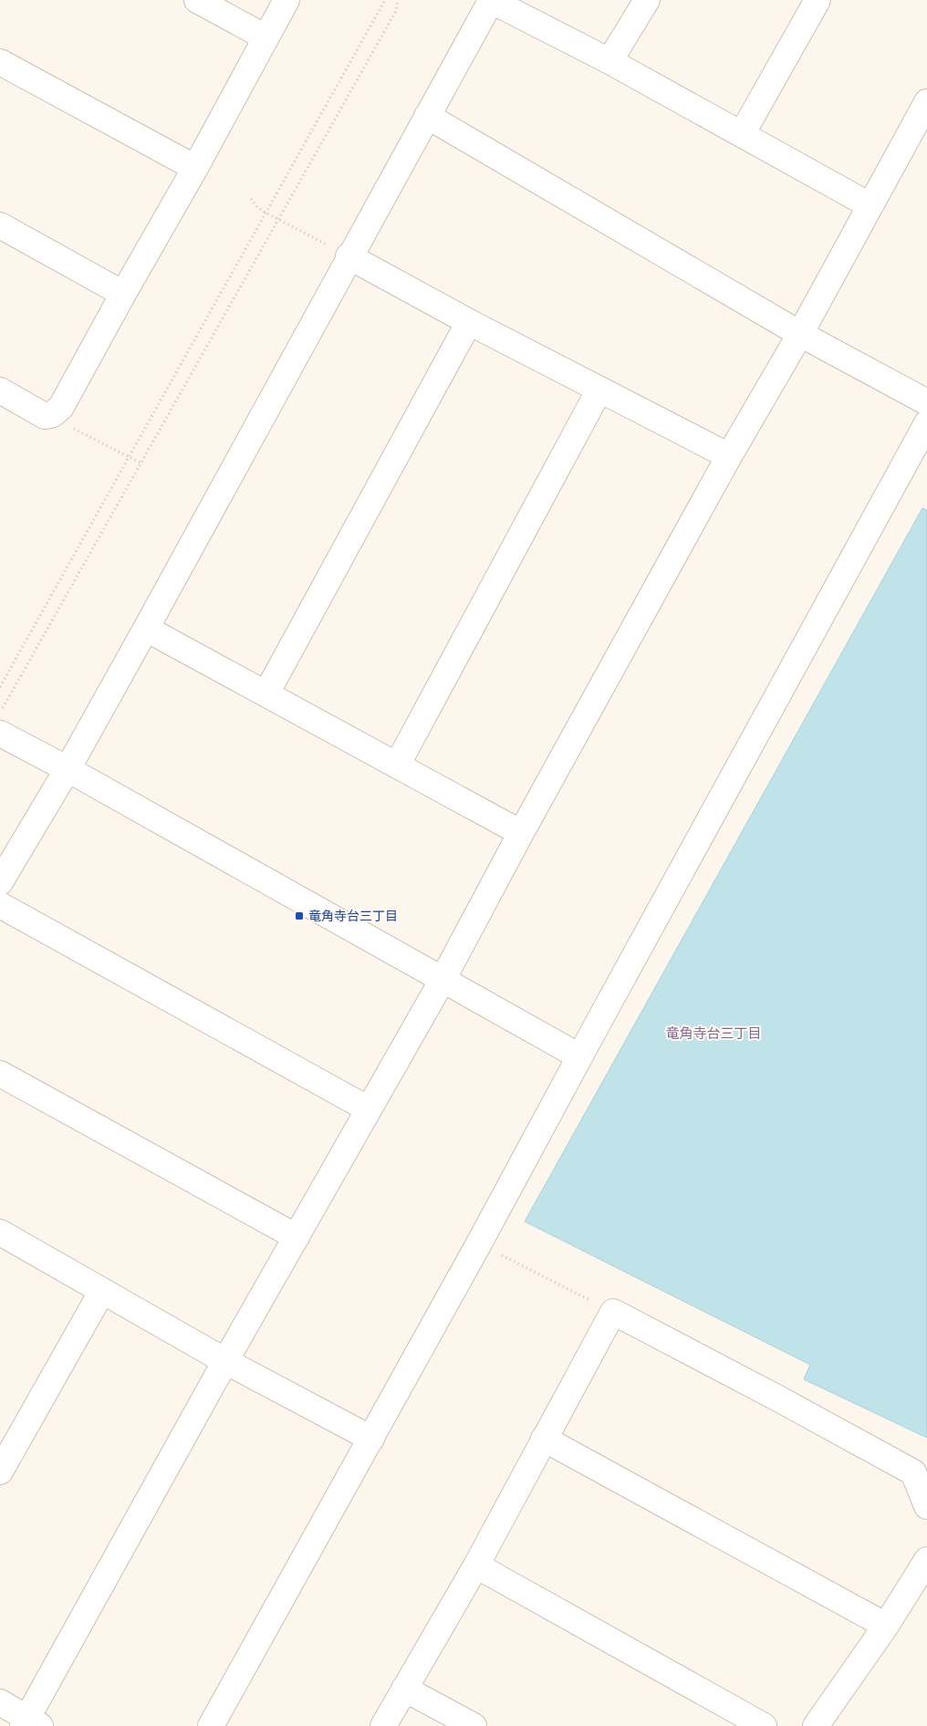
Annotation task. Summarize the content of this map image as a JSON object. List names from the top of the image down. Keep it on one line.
{"districts":["竜角寺台三丁目"],"places":{"transit":["竜角寺台三丁目"]}}
